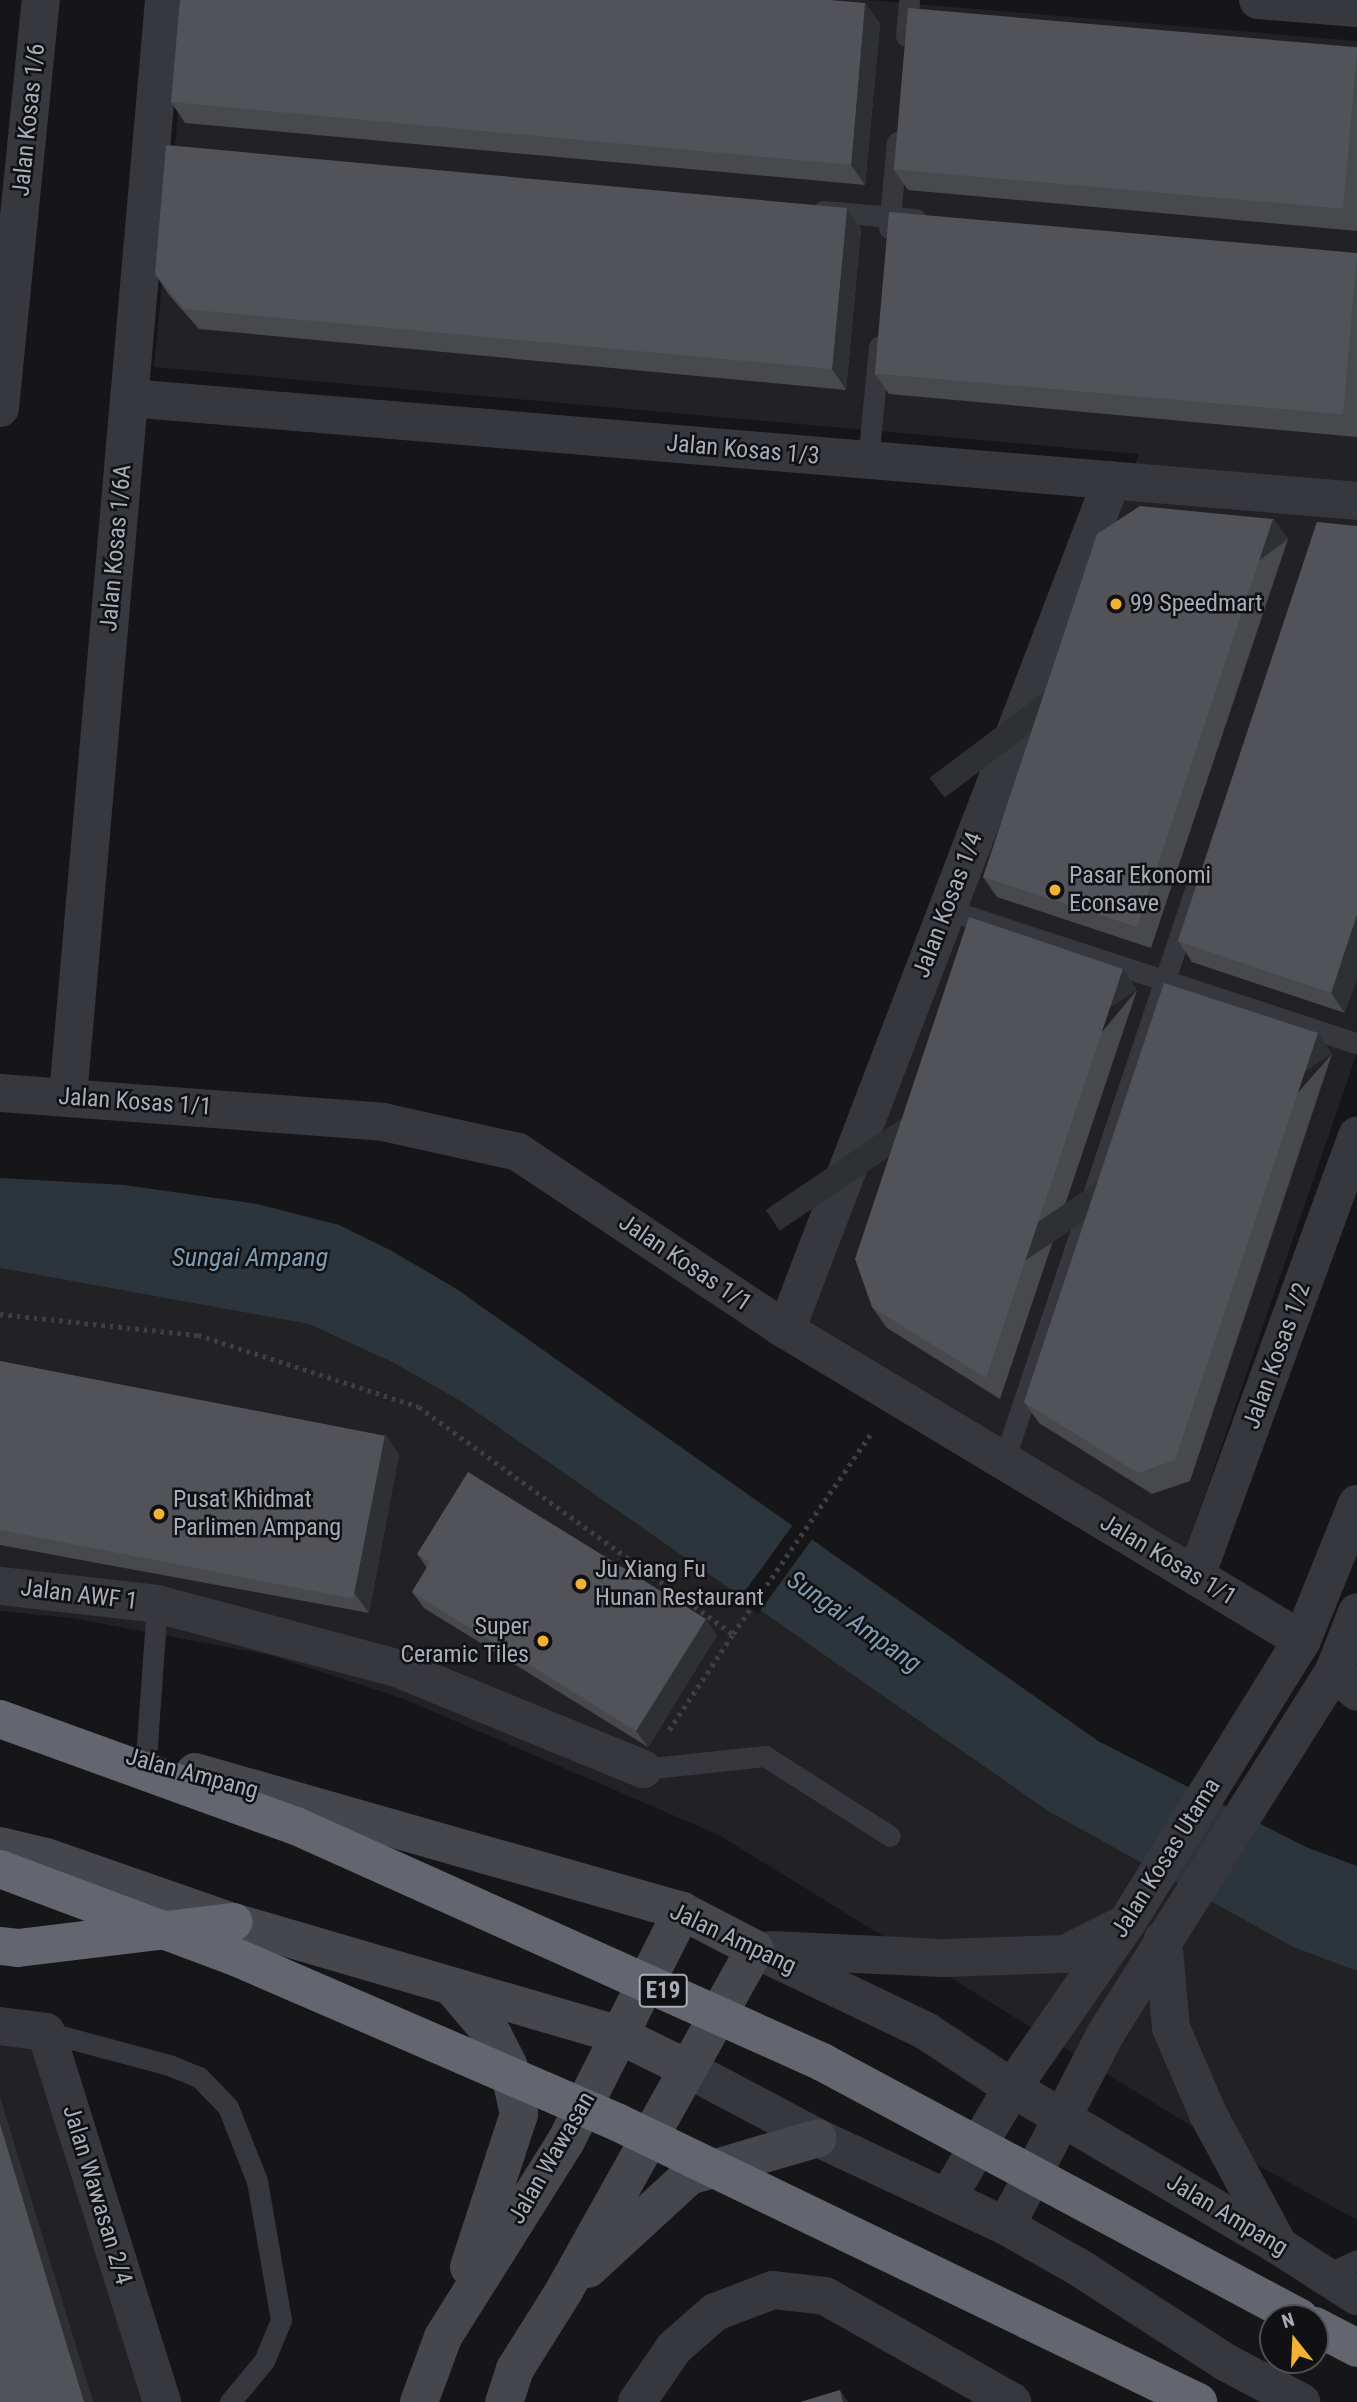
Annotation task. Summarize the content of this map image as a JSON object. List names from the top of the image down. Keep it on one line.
{"streets":{"highway":["E19"],"main road":["Jalan Ampang","Jalan Wawasan"],"street":["Jalan Kosas 1/6","Jalan Kosas 1/3","Jalan Kosas 1/6A","Jalan Kosas 1/4","Jalan Kosas 1/1","Jalan Kosas 1/2","Jalan AWF 1","Jalan Kosas Utama","Jalan Wawasan 2/4"]},"crossings":[["Jalan Kosas 1/3","Jalan Kosas 1/6A"],["Jalan Kosas 1/3","Jalan Kosas 1/4"],["Jalan Kosas 1/6A","Jalan Kosas 1/1"],["Jalan Kosas 1/4","Jalan Kosas 1/1"],["Jalan Kosas 1/1","Jalan Kosas 1/2"],["Jalan Kosas 1/1","Jalan Kosas Utama"],["Jalan Ampang","Jalan Kosas Utama"],["Jalan Ampang","Jalan Wawasan"]],"water":["Sungai Ampang"],"places":["99 Speedmart","Pasar Ekonomi Econsave","Pusat Khidmat Parlimen Ampang","Ju Xiang Fu Hunan Restaurant","Super Ceramic Tiles"],"north":"top"}
